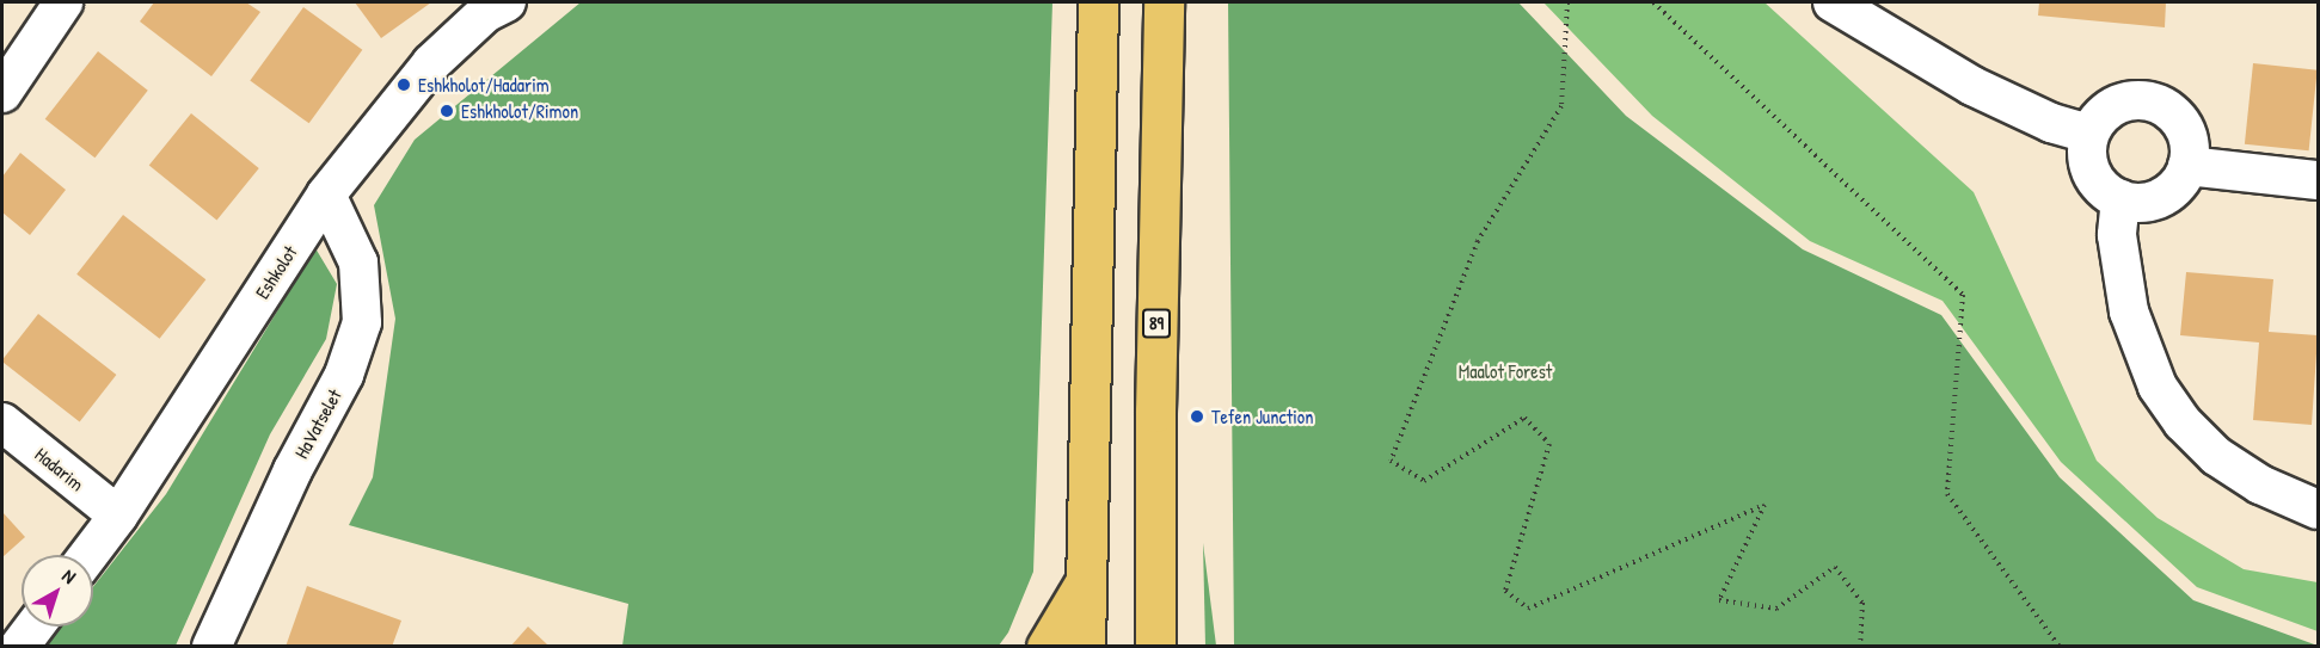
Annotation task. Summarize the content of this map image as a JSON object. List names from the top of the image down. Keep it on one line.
{"streets":{"highway":["89"],"street":["Eshkolot","HaVatselet","Hadarim"]},"crossings":[["Eshkolot","HaVatselet"],["Eshkolot","Hadarim"]],"parks":["Maalot Forest"],"places":["Eshkholot/Hadarim","Eshkholot/Rimon","Tefen Junction"],"north":"top right"}
